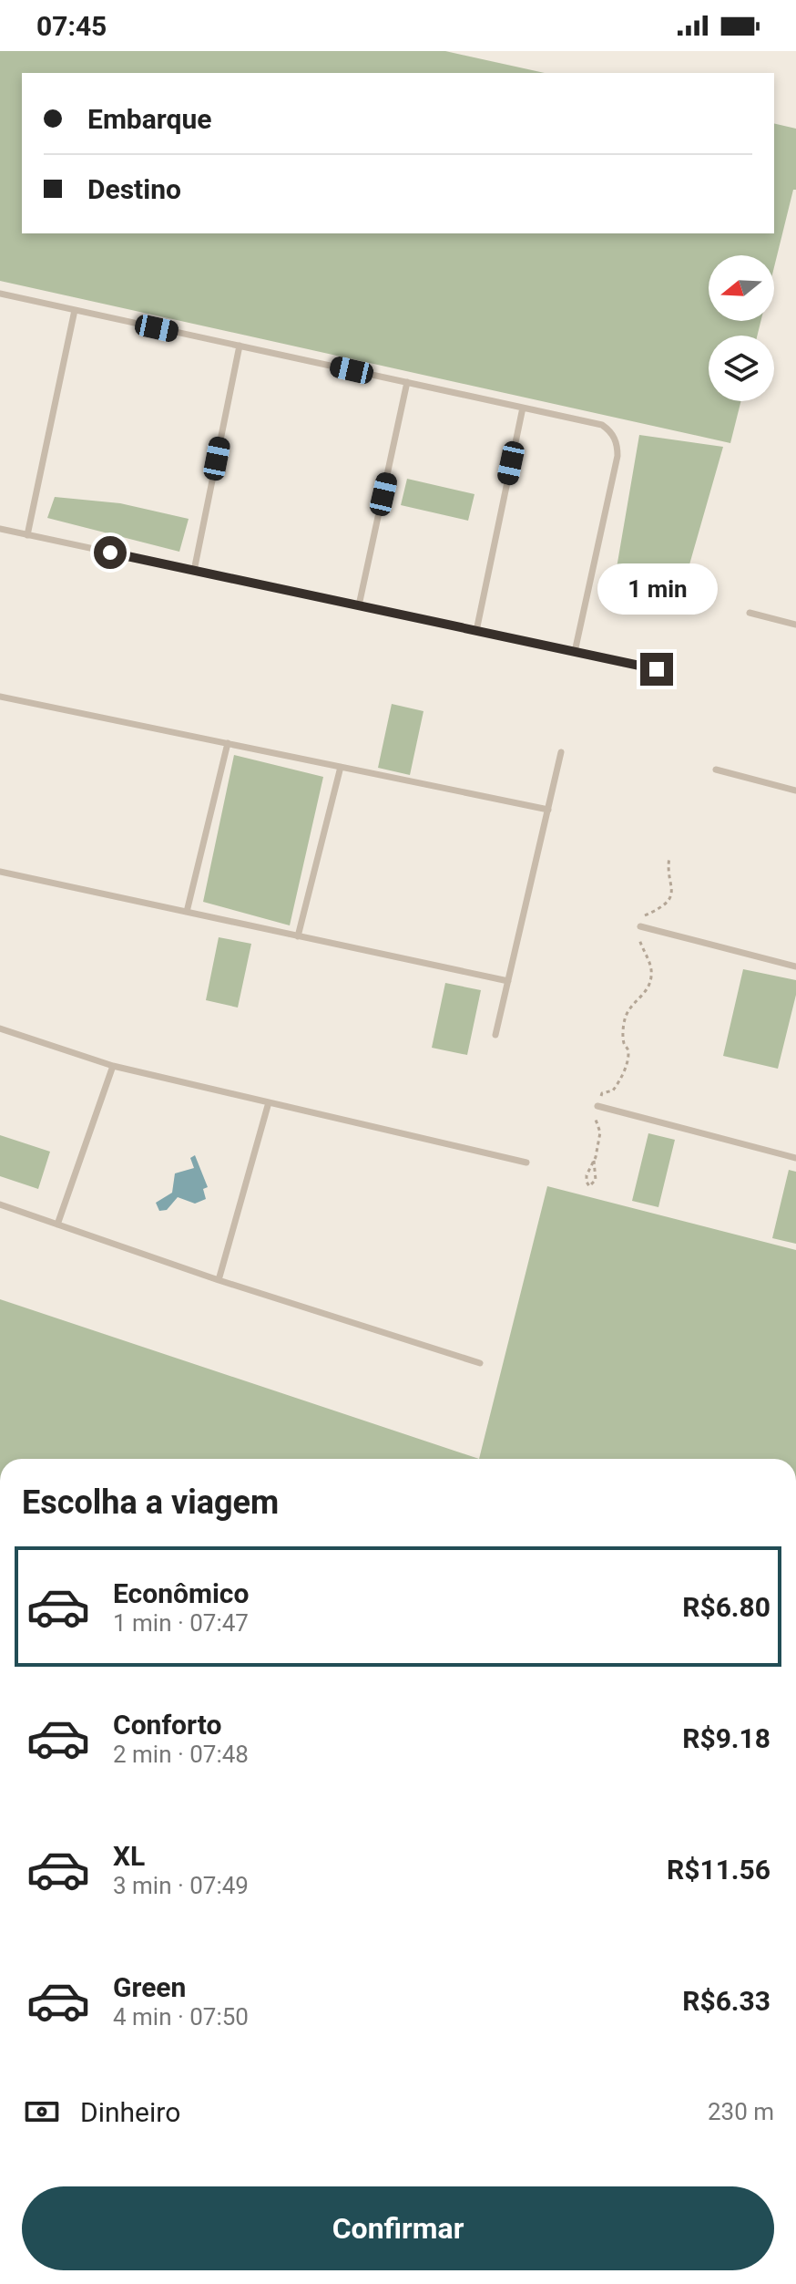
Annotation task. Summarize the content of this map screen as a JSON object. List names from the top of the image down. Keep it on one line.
{"north":"left","page":{"status":"07:45","banner":["Embarque","Destino"],"bubble":"1 min","heading":"Escolha a viagem","list":[{"name":"Econômico","note":"1 min · 07:47","value":"R$6.80"},{"name":"Conforto","note":"2 min · 07:48","value":"R$9.18"},{"name":"XL","note":"3 min · 07:49","value":"R$11.56"},{"name":"Green","note":"4 min · 07:50","value":"R$6.33"}],"pay":["Dinheiro","230 m"],"buttons":"Confirmar"}}
